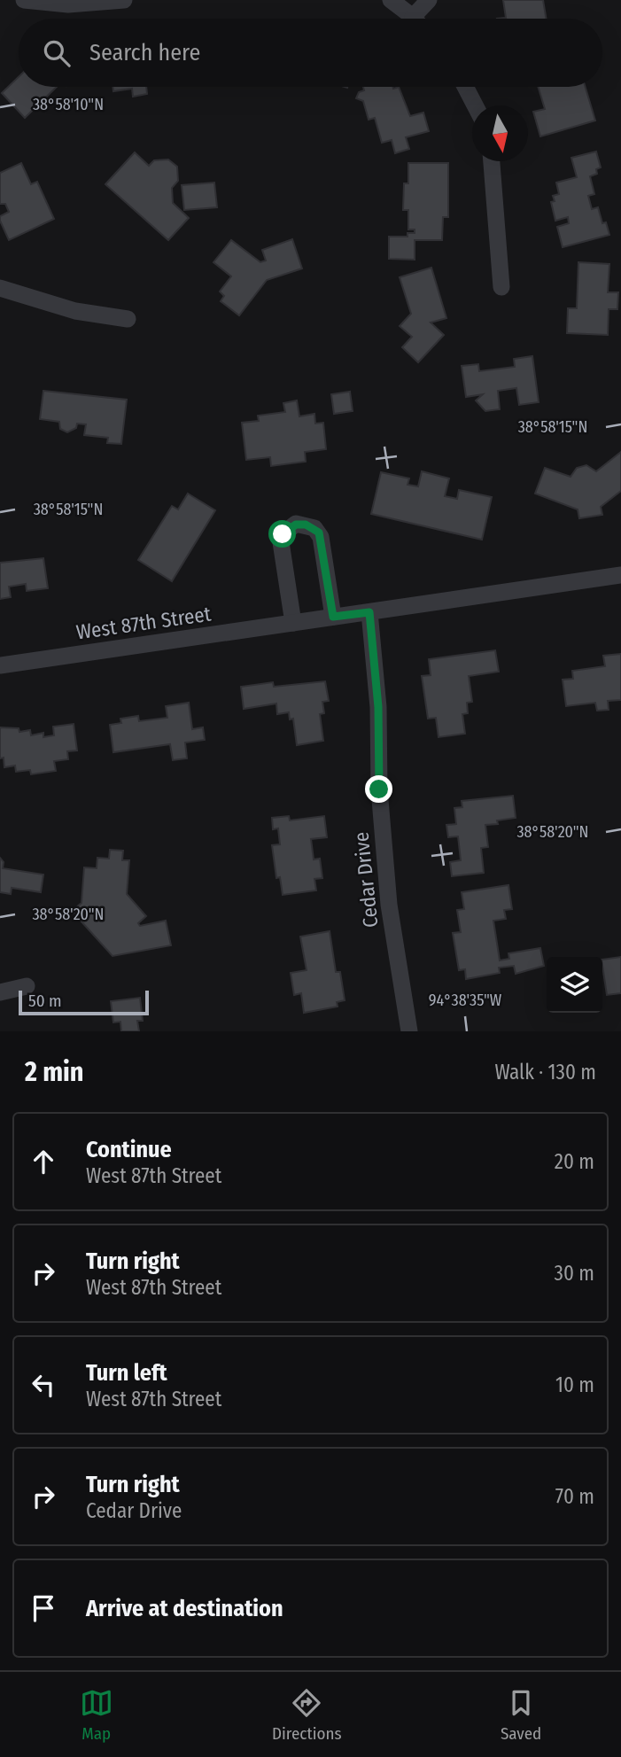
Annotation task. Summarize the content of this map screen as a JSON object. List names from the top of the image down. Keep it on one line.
{"streets":{"street":["West 87th Street","Cedar Drive"]},"crossings":[["West 87th Street","Cedar Drive"]],"scale_bar":"50 m","north":"bottom","page":{"search":"Search here","scale":"50 m","heading":["2 min","Walk · 130 m"],"list":[["Continue","West 87th Street","20 m"],["Turn right","West 87th Street","30 m"],["Turn left","West 87th Street","10 m"],["Turn right","Cedar Drive","70 m"],"Arrive at destination"],"nav":["Map","Directions","Saved"]},"coordinates":["38°58'10\"N","38°58'15\"N","38°58'20\"N","94°38'35\"W"]}
